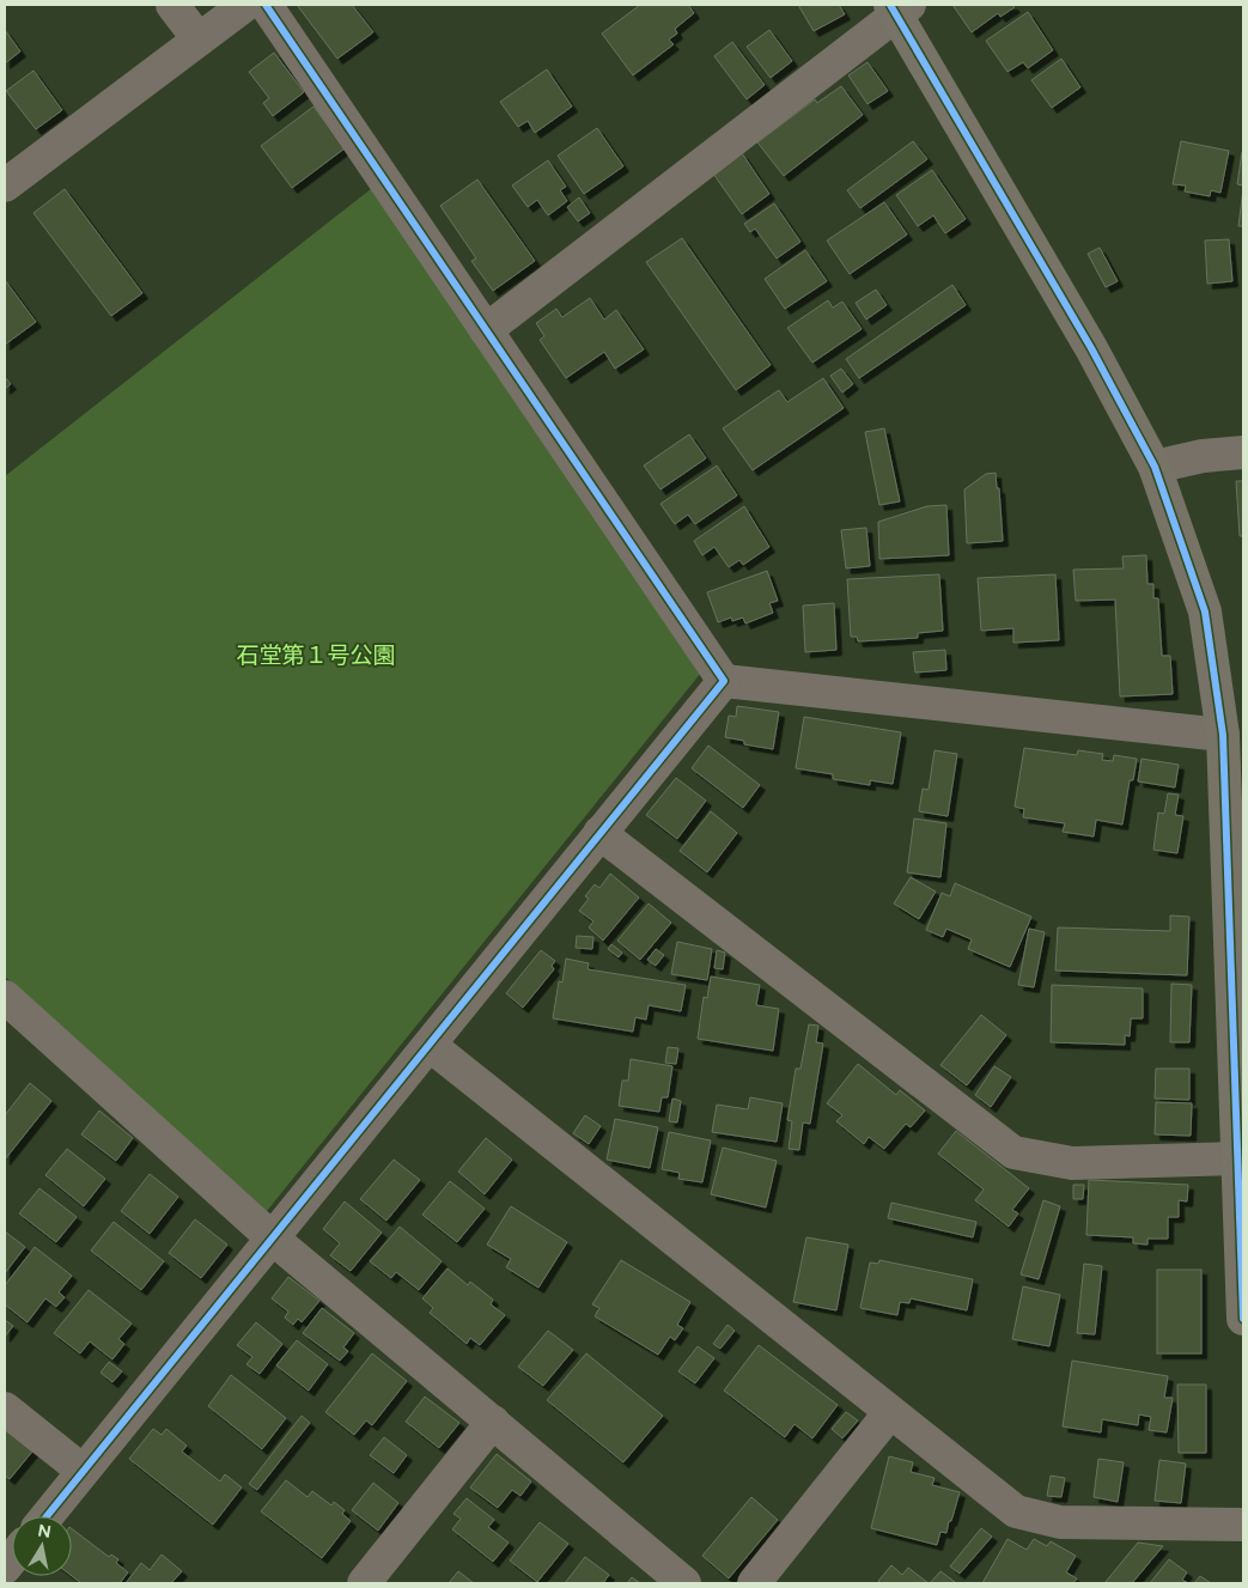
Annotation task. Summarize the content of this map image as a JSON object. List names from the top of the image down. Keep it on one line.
{"parks":["石堂第１号公園"],"north":"top"}
